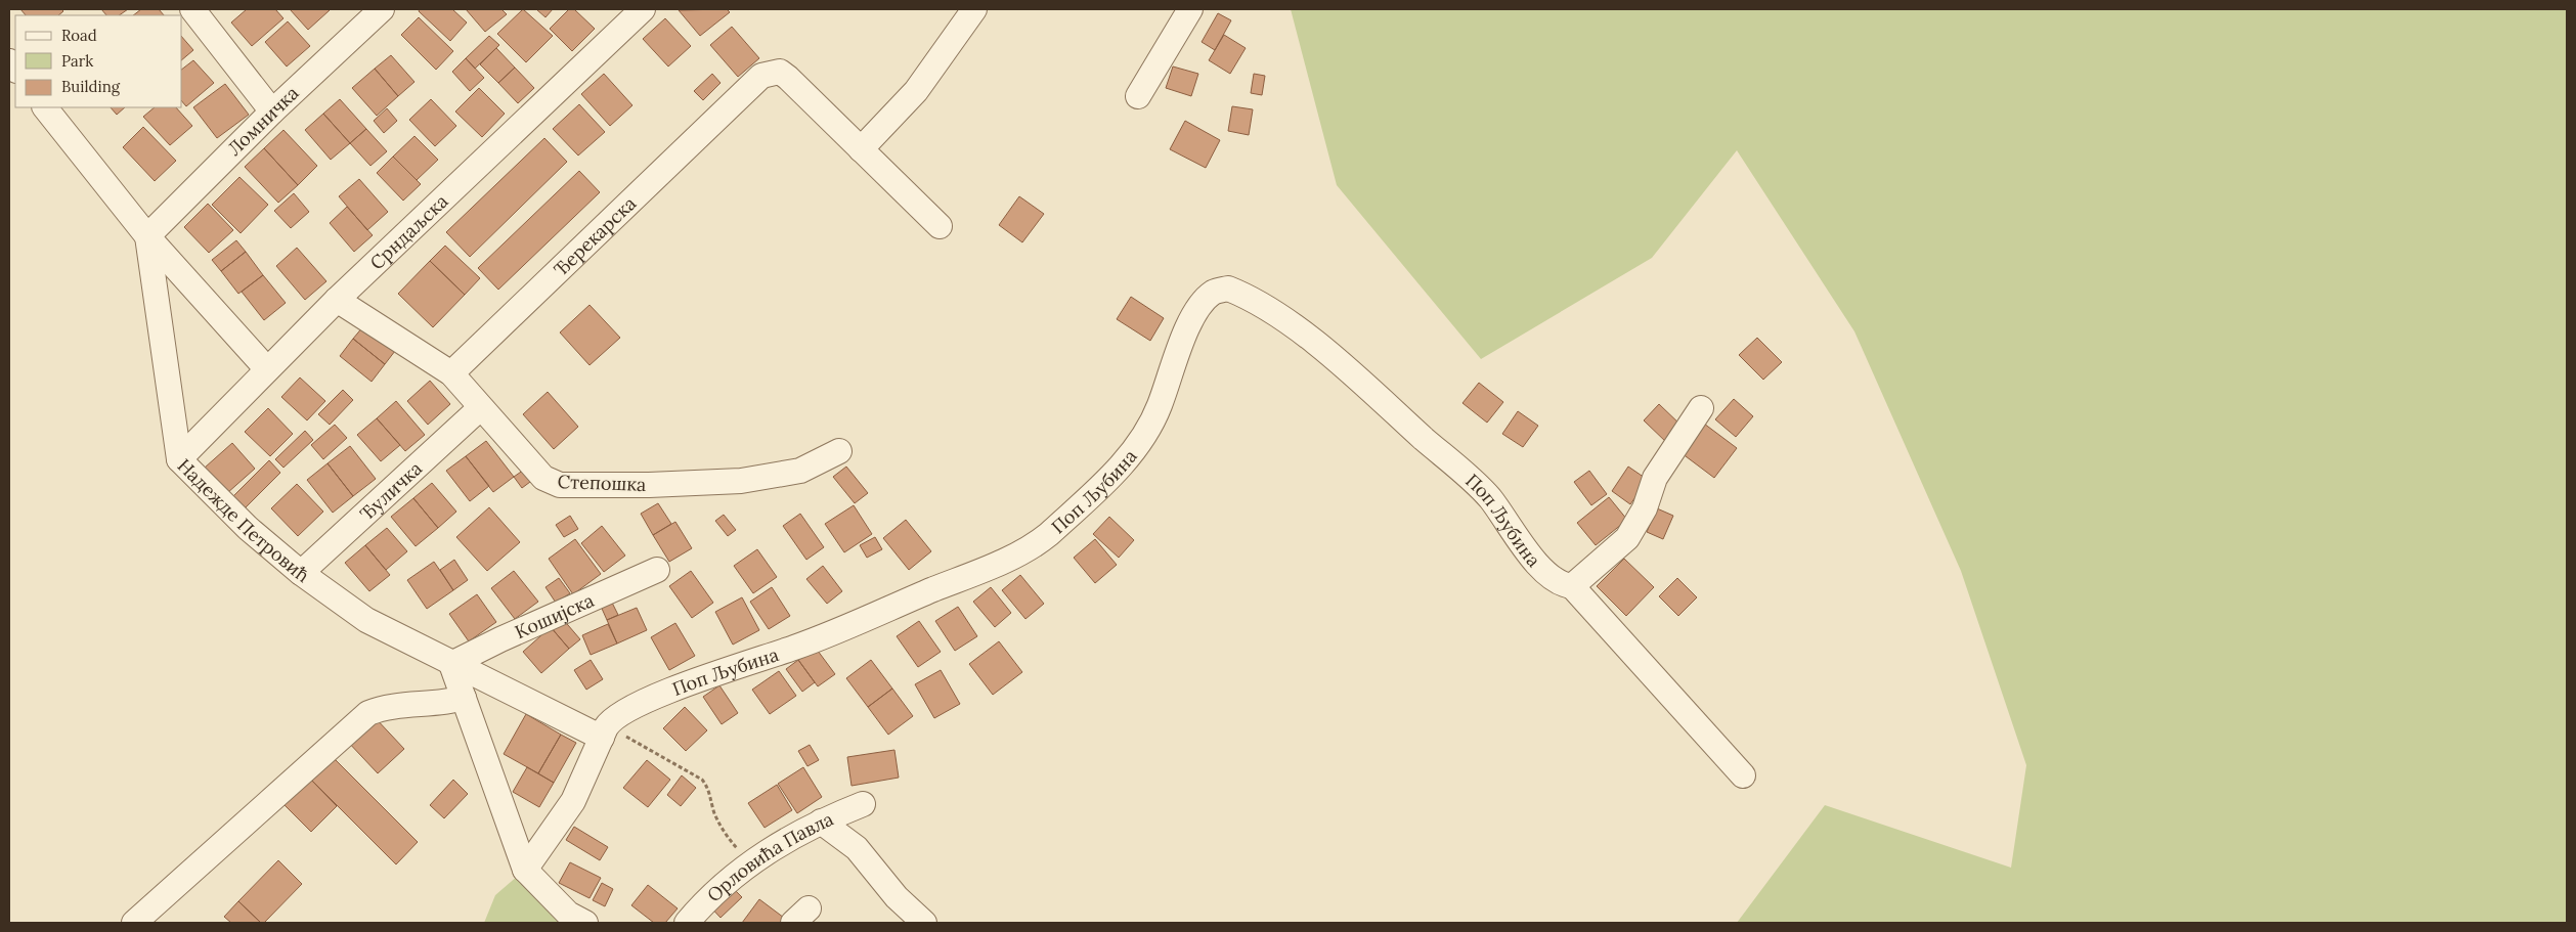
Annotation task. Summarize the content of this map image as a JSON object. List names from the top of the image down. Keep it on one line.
{"streets":{"street":["Ломничка","Срндаљска","Ђерекарска","Степошка","Поп Љубина","Ђуличка","Надежде Петровић","Кошијска","Орловића Павла"]},"crossings":[["Ломничка","Надежде Петровић"],["Срндаљска","Степошка"],["Срндаљска","Надежде Петровић"],["Ђерекарска","Степошка"],["Степошка","Ђуличка"],["Поп Љубина","Надежде Петровић"],["Ђуличка","Надежде Петровић"],["Надежде Петровић","Кошијска"]],"legend":["Road","Park","Building"]}
